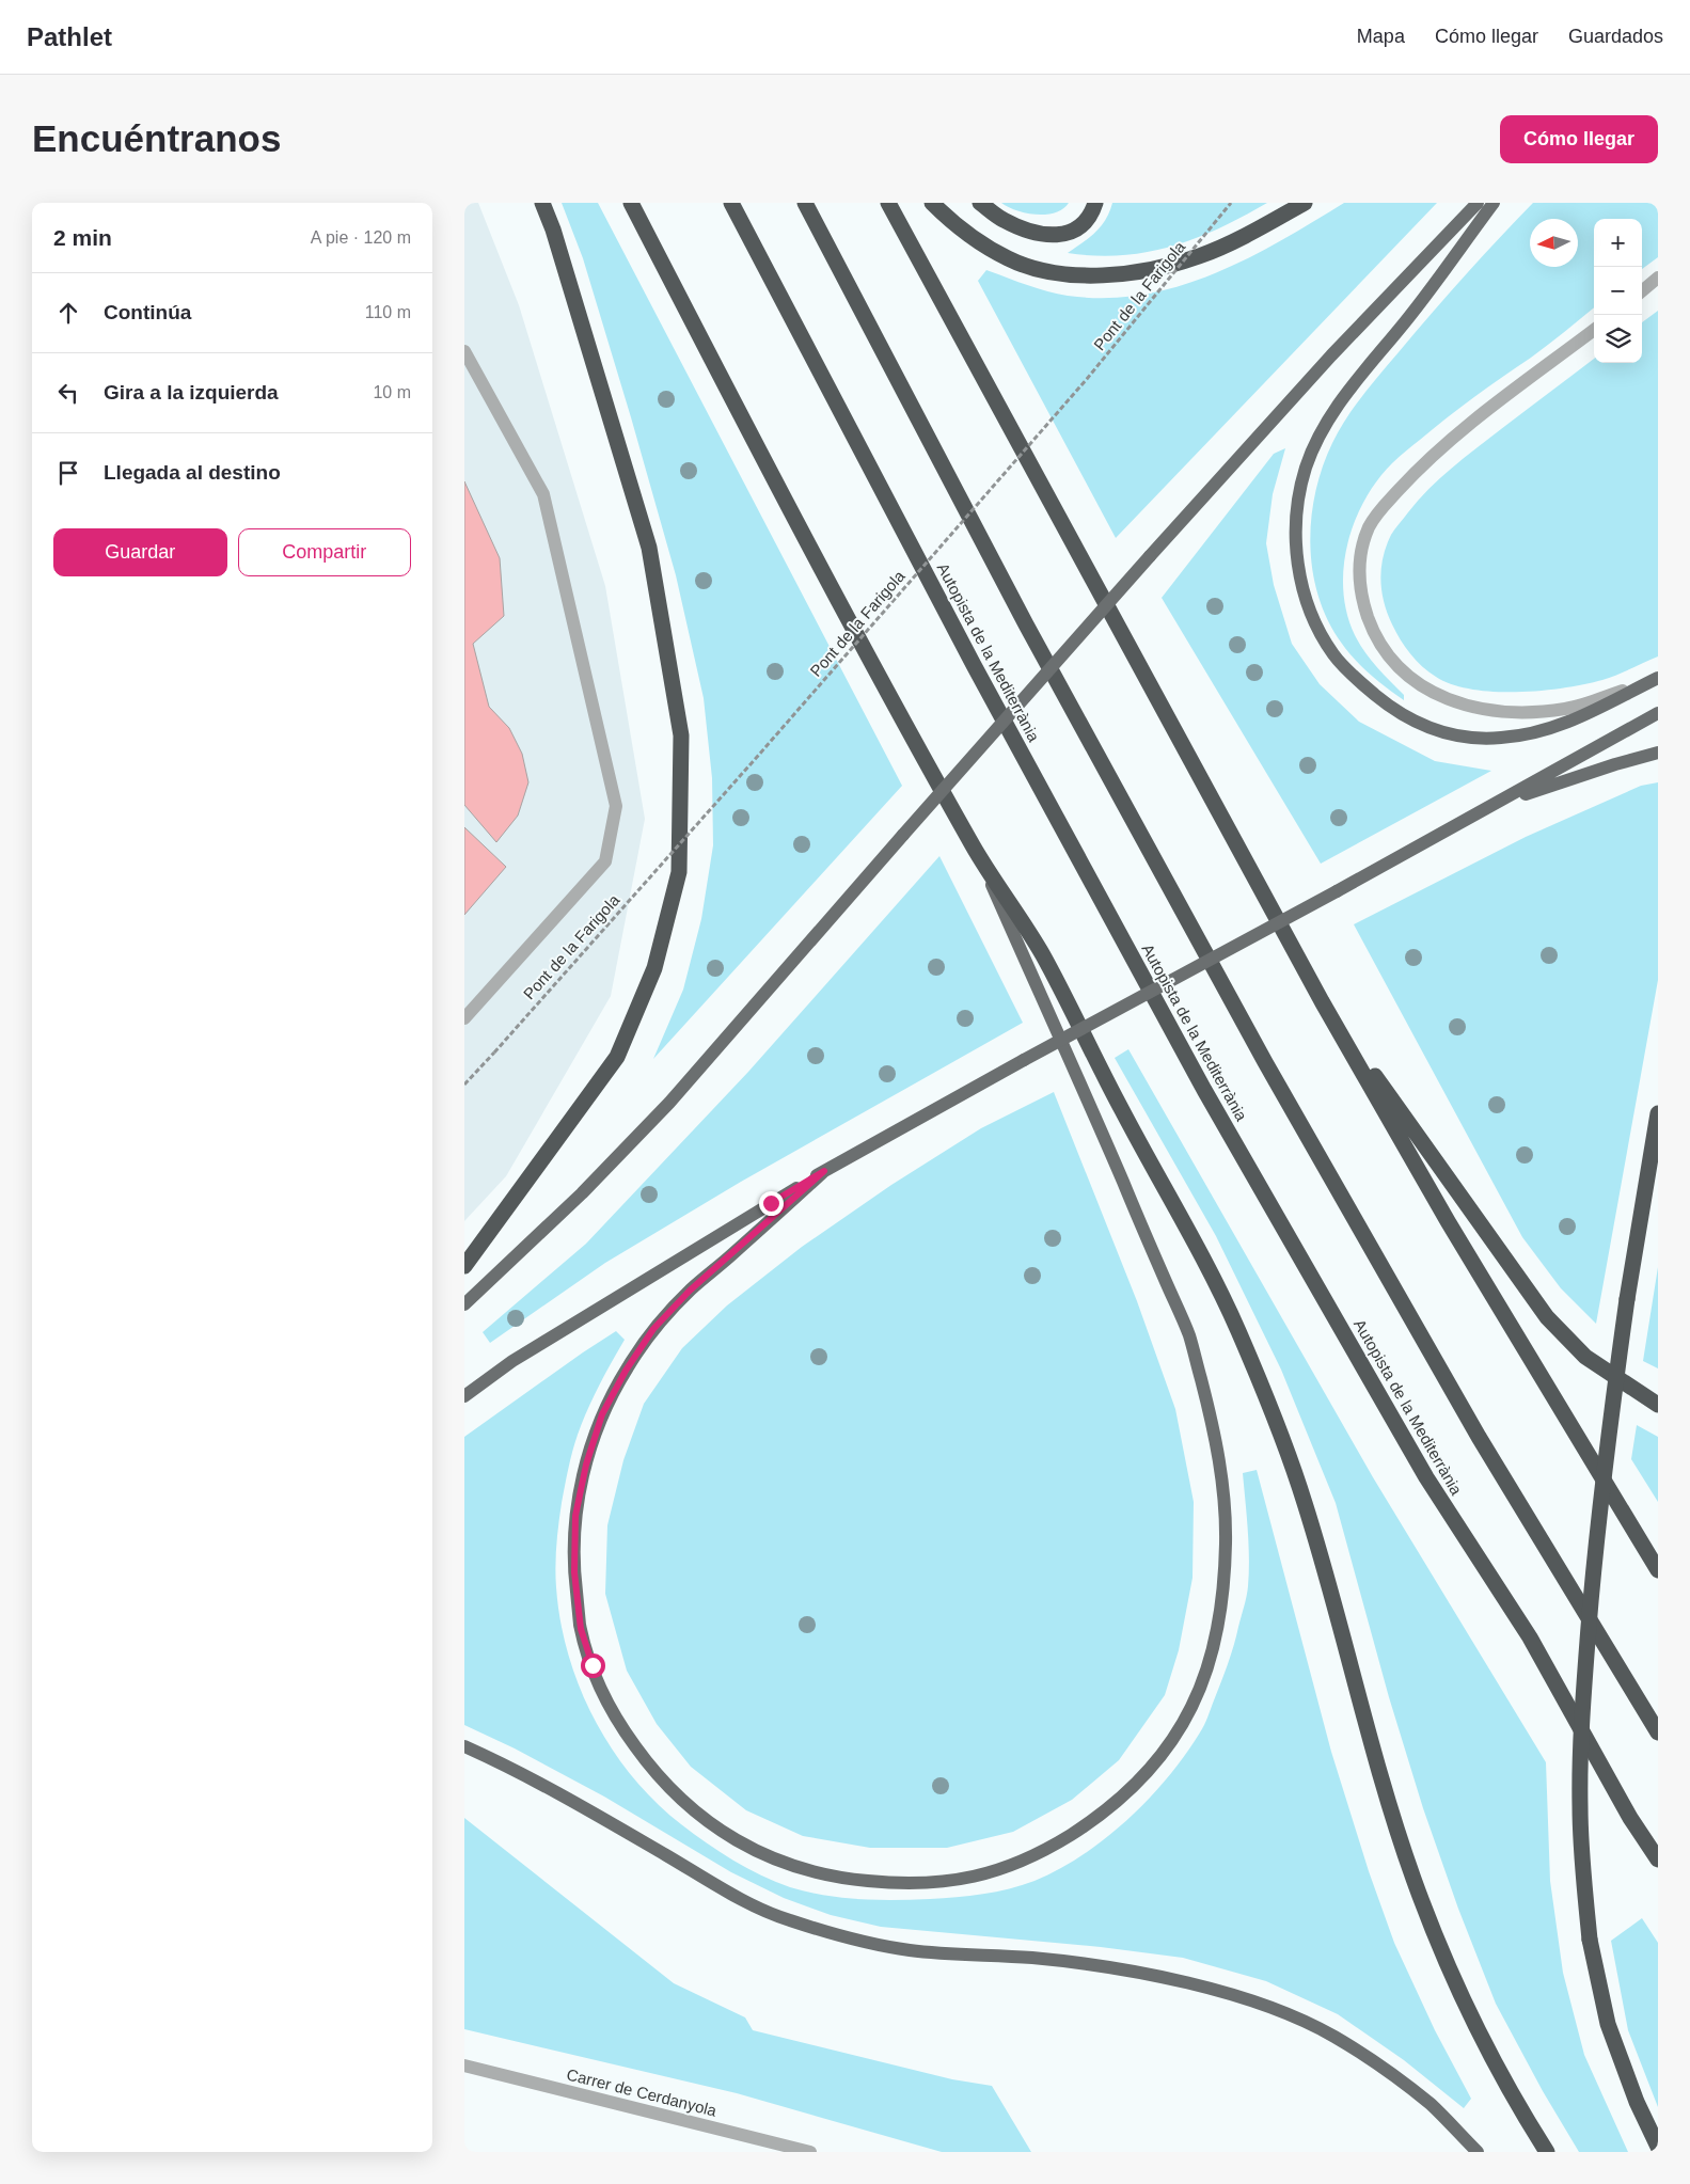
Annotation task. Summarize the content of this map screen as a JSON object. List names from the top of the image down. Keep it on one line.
{"streets":{"highway":["Autopista de la Mediterrània"],"street":["Carrer de Cerdanyola"],"path":["Pont de la Farigola"]},"north":"left","page":{"header":"Pathlet","nav":["Mapa","Cómo llegar","Guardados"],"buttons":["Cómo llegar",["Guardar","Compartir"]],"title":"Encuéntranos","heading":["2 min","A pie · 120 m"],"map_buttons":["+","−"],"list":[["Continúa","110 m"],["Gira a la izquierda","10 m"],"Llegada al destino"]}}
